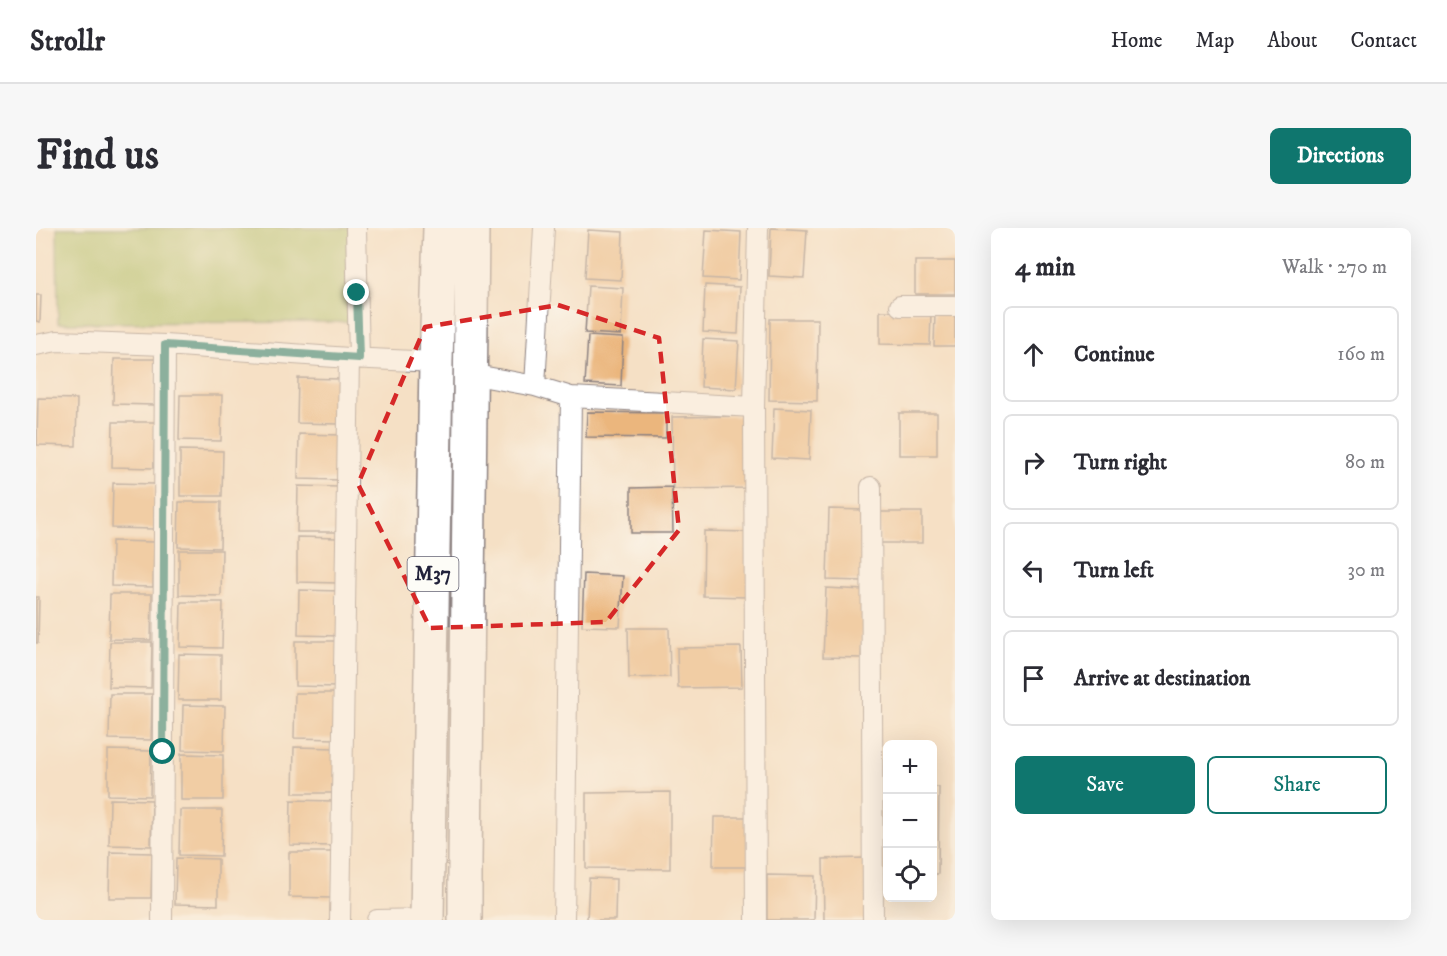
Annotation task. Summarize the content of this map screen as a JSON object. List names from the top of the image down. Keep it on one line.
{"streets":{"highway":["M37"]},"page":{"header":"Strollr","nav":["Home","Map","About","Contact"],"buttons":["Directions",["Save","Share"]],"title":"Find us","heading":["4 min","Walk · 270 m"],"list":[["Continue","160 m"],["Turn right","80 m"],["Turn left","30 m"],"Arrive at destination"],"map_buttons":["+","−"]}}
